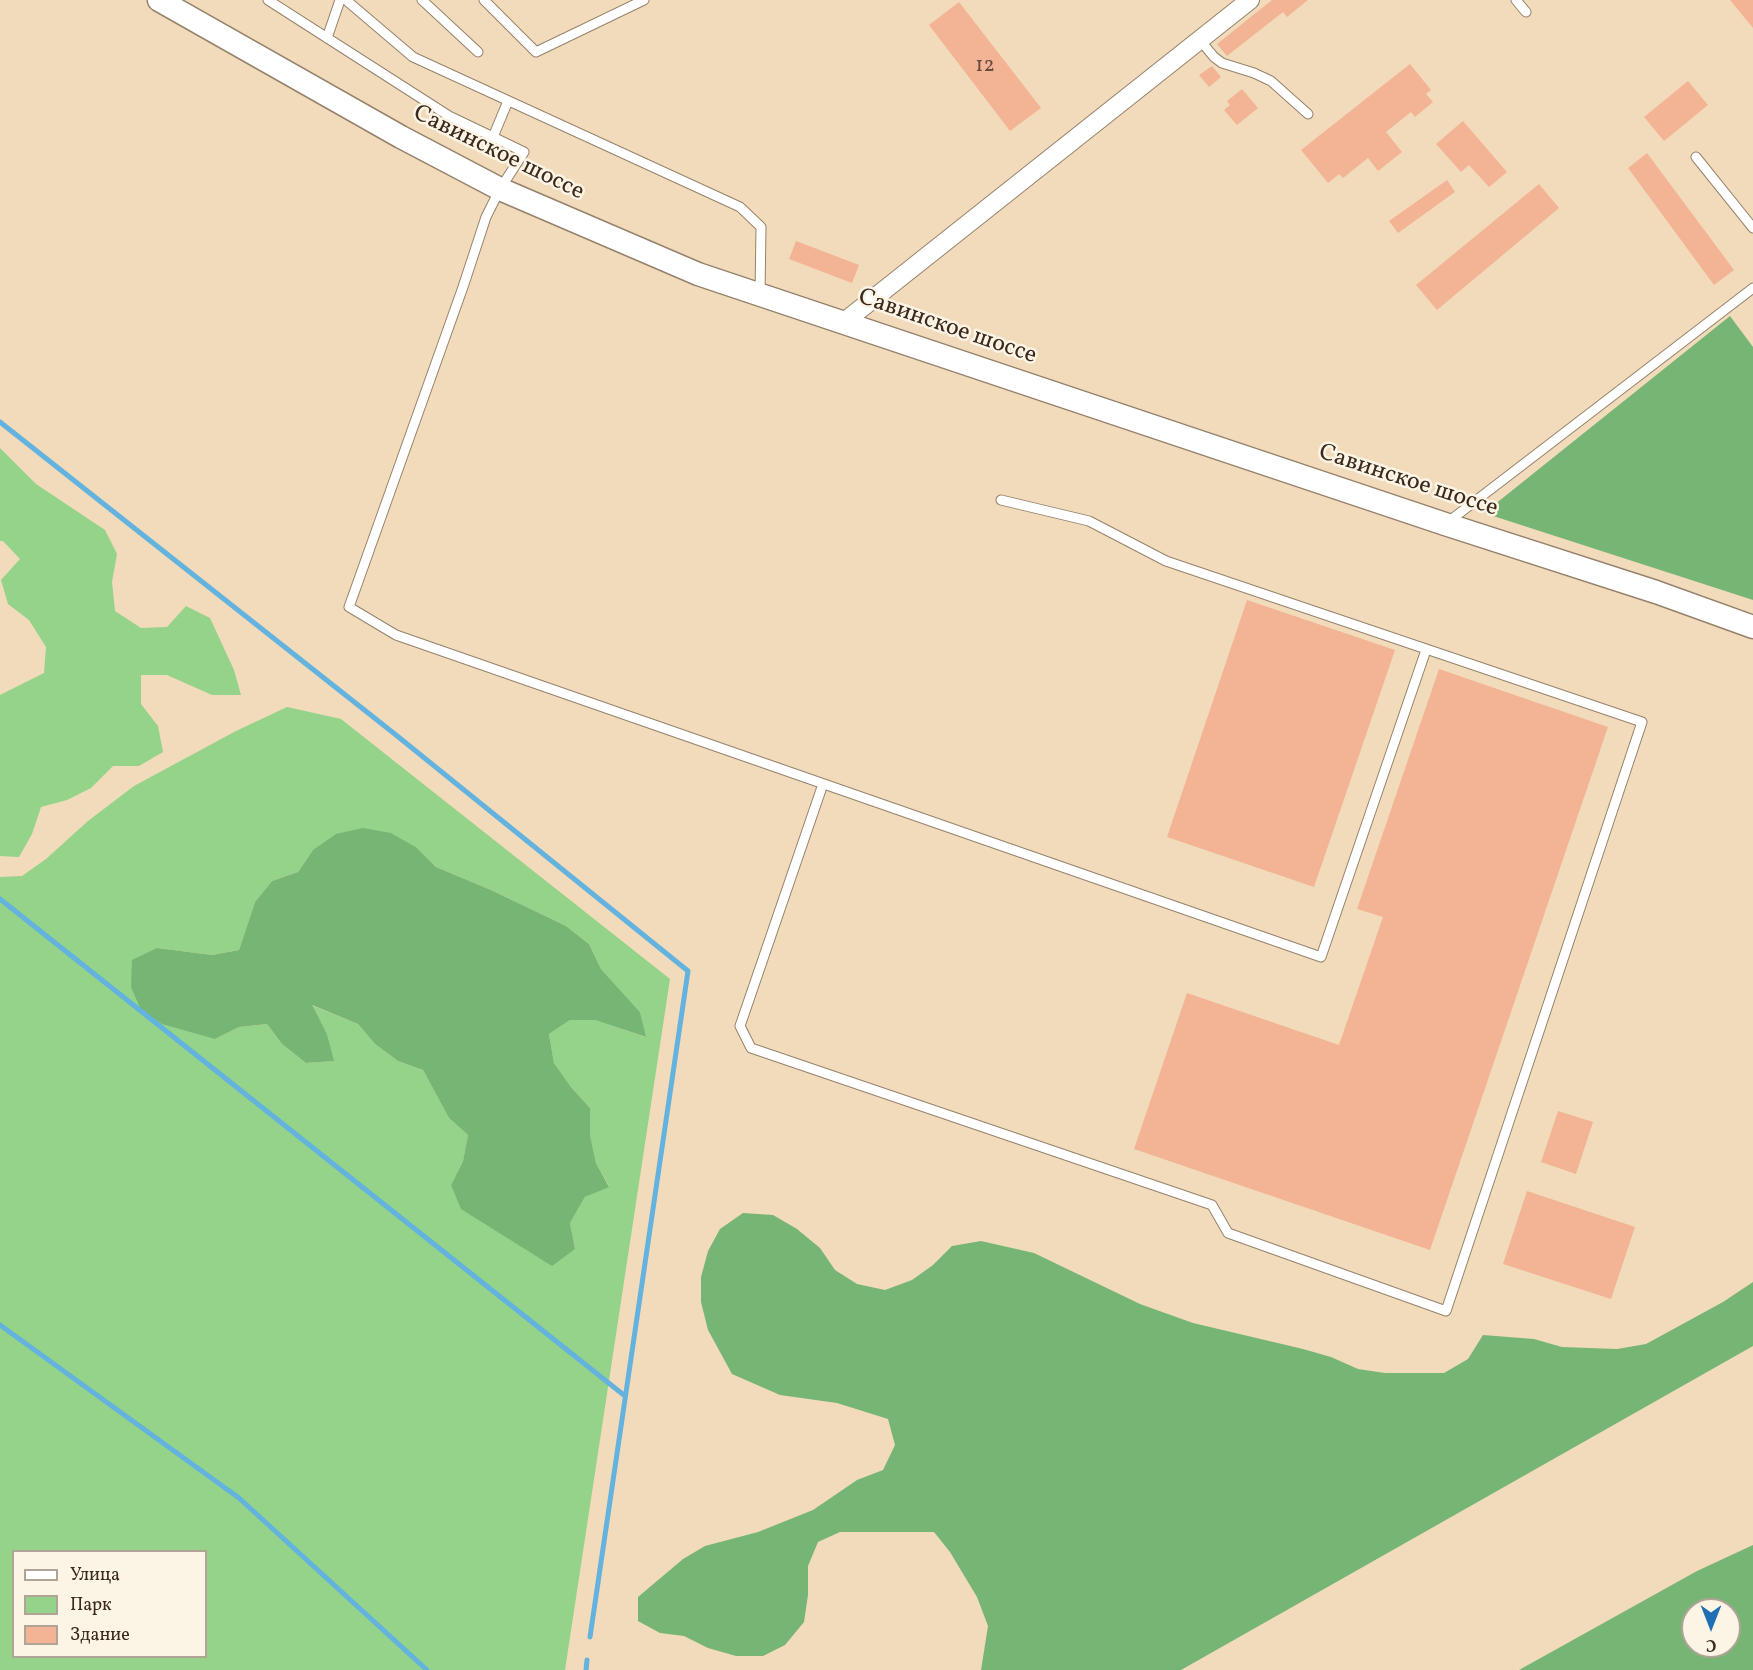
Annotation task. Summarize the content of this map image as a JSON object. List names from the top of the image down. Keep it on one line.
{"streets":{"street":["Савинское шоссе"]},"house_numbers":["12"],"legend":["Улица","Парк","Здание"],"north":"bottom"}
